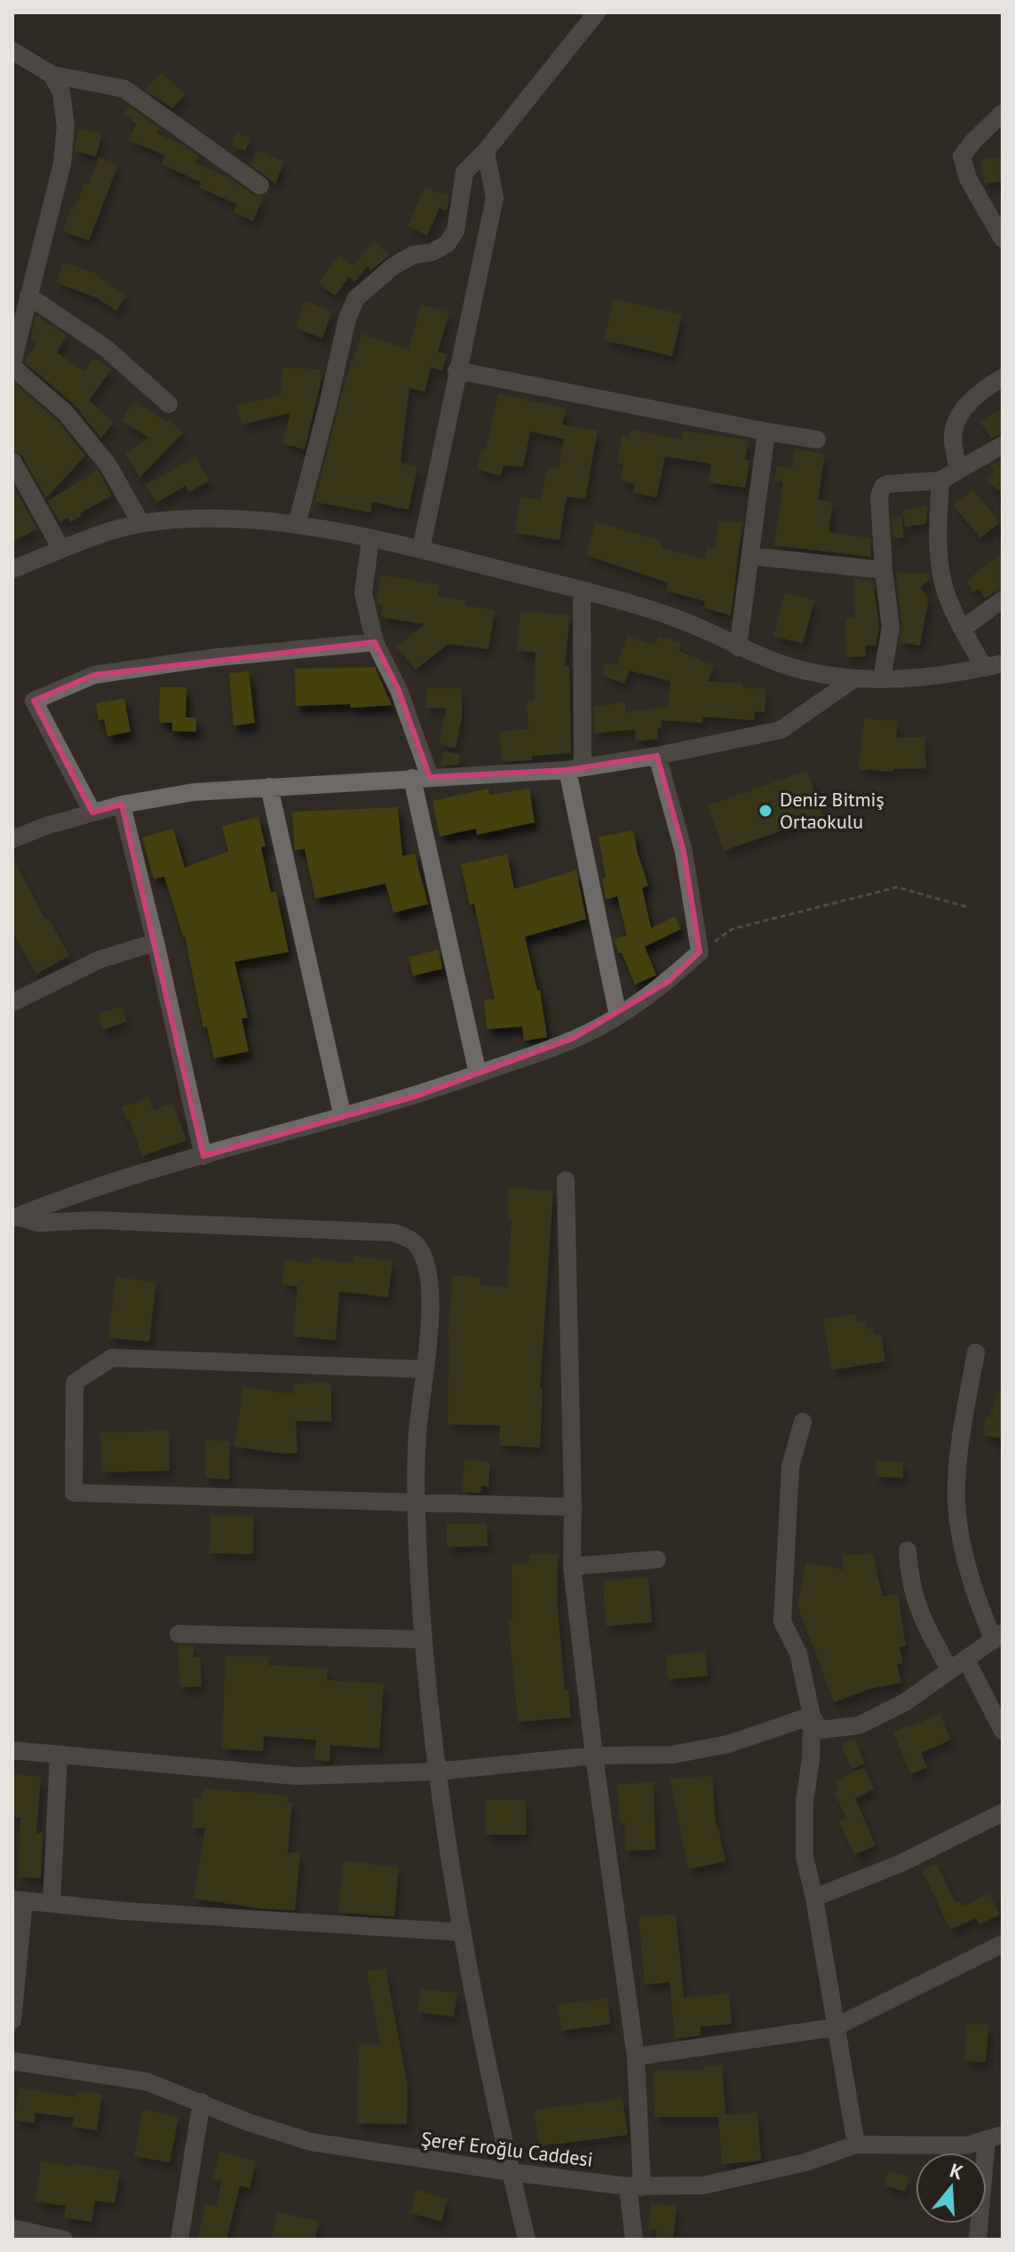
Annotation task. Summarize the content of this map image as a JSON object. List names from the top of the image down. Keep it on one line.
{"streets":{"street":["Şeref Eroğlu Caddesi"]},"places":["Deniz Bitmiş Ortaokulu"],"north":"top"}
